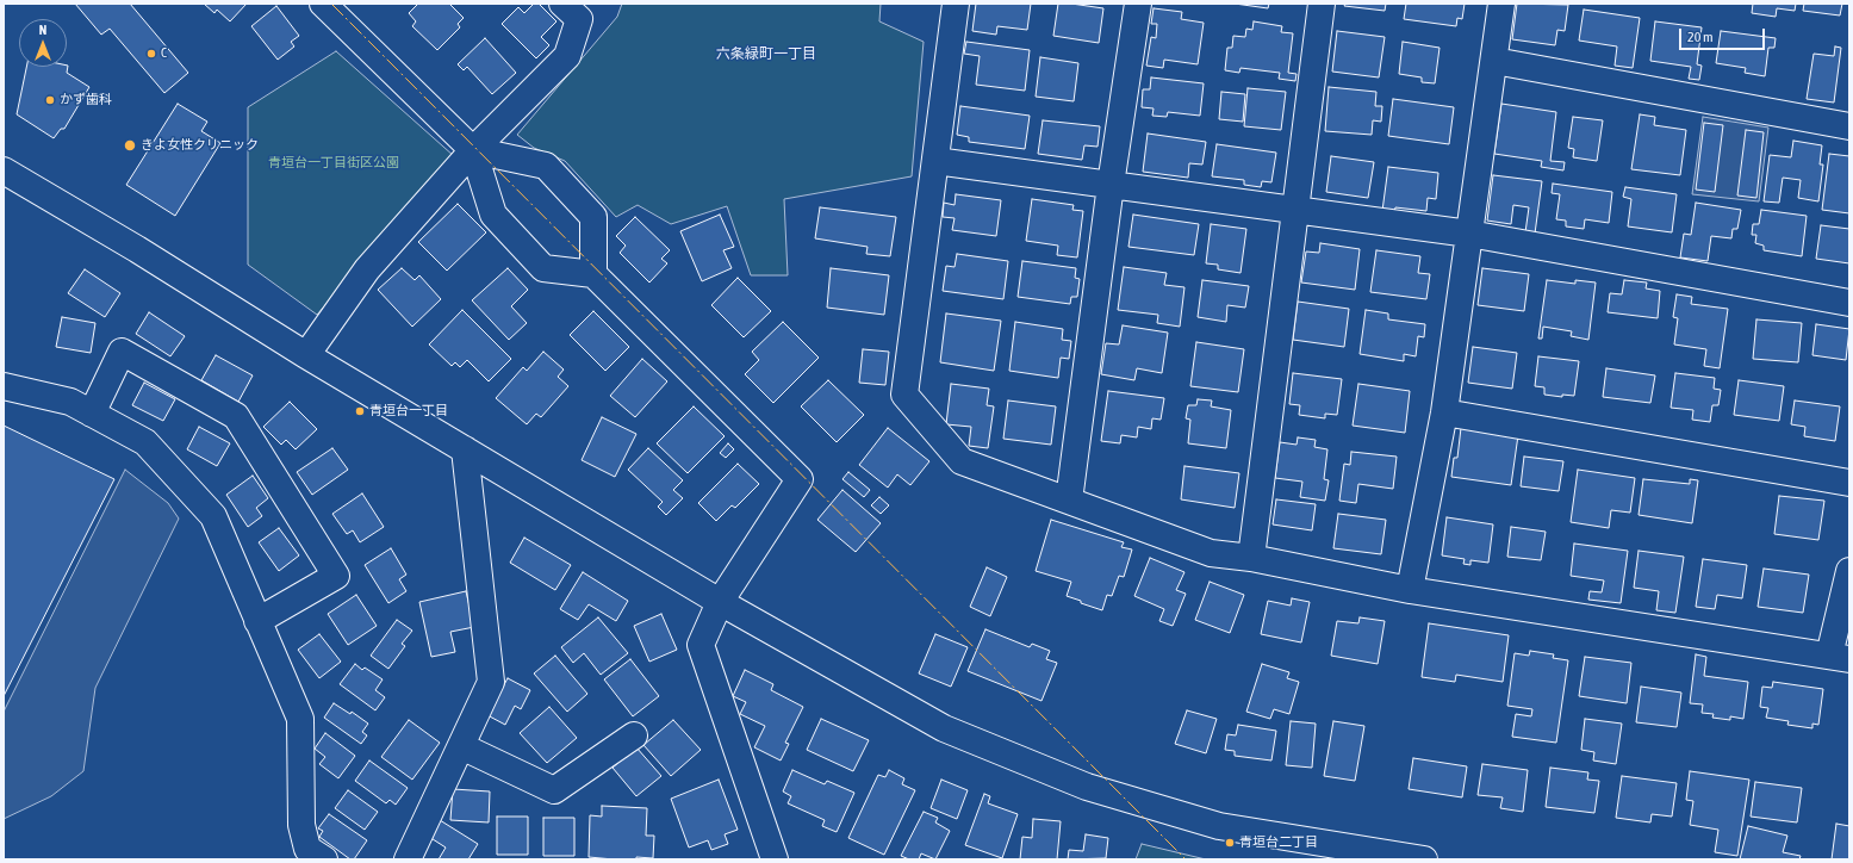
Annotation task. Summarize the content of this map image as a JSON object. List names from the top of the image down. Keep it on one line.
{"districts":["六条緑町一丁目"],"parks":["青垣台一丁目街区公園"],"places":["C","かず歯科","きよ女性クリニック","青垣台一丁目","青垣台二丁目"],"scale_bar":"20 m","north":"top"}
